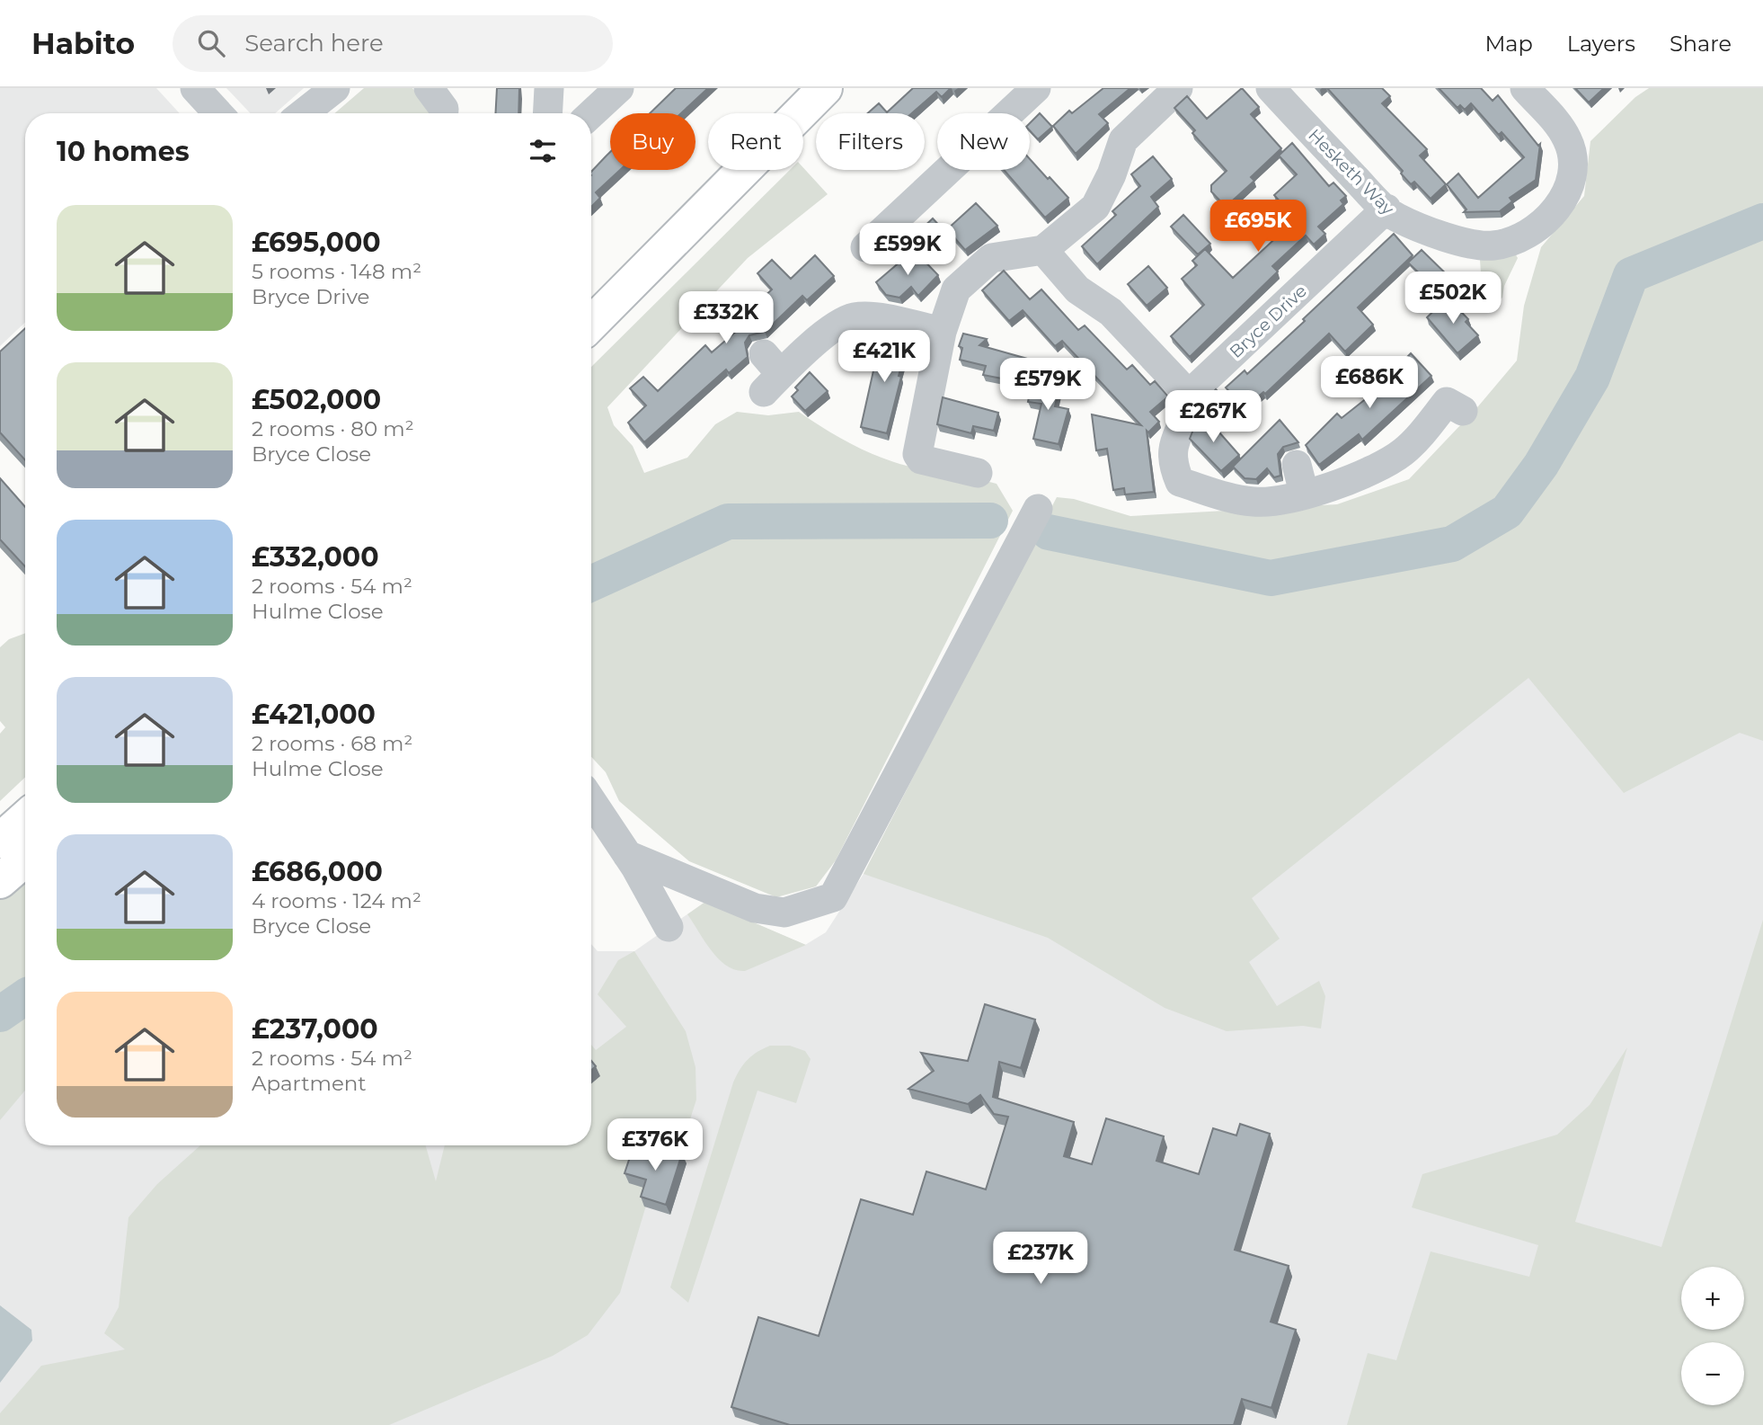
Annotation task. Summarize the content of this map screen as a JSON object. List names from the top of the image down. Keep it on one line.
{"streets":{"street":["Hesketh Way","Bryce Drive"]},"crossings":[["Hesketh Way","Bryce Drive"]],"page":{"header":"Habito","search":"Search here","nav":["Map","Layers","Share"],"chip":["Buy","Rent","Filters","New"],"heading":"10 homes","list":[{"name":"£695,000","note":"5 rooms · 148 m² · Bryce Drive"},{"name":"£502,000","note":"2 rooms · 80 m² · Bryce Close"},{"name":"£332,000","note":"2 rooms · 54 m² · Hulme Close"},{"name":"£421,000","note":"2 rooms · 68 m² · Hulme Close"},{"name":"£686,000","note":"4 rooms · 124 m² · Bryce Close"},{"name":"£237,000","note":"2 rooms · 54 m² · Apartment"}],"price":["£695K","£599K","£502K","£332K","£421K","£686K","£579K","£267K","£376K","£237K"],"map_buttons":["+","−"]}}
